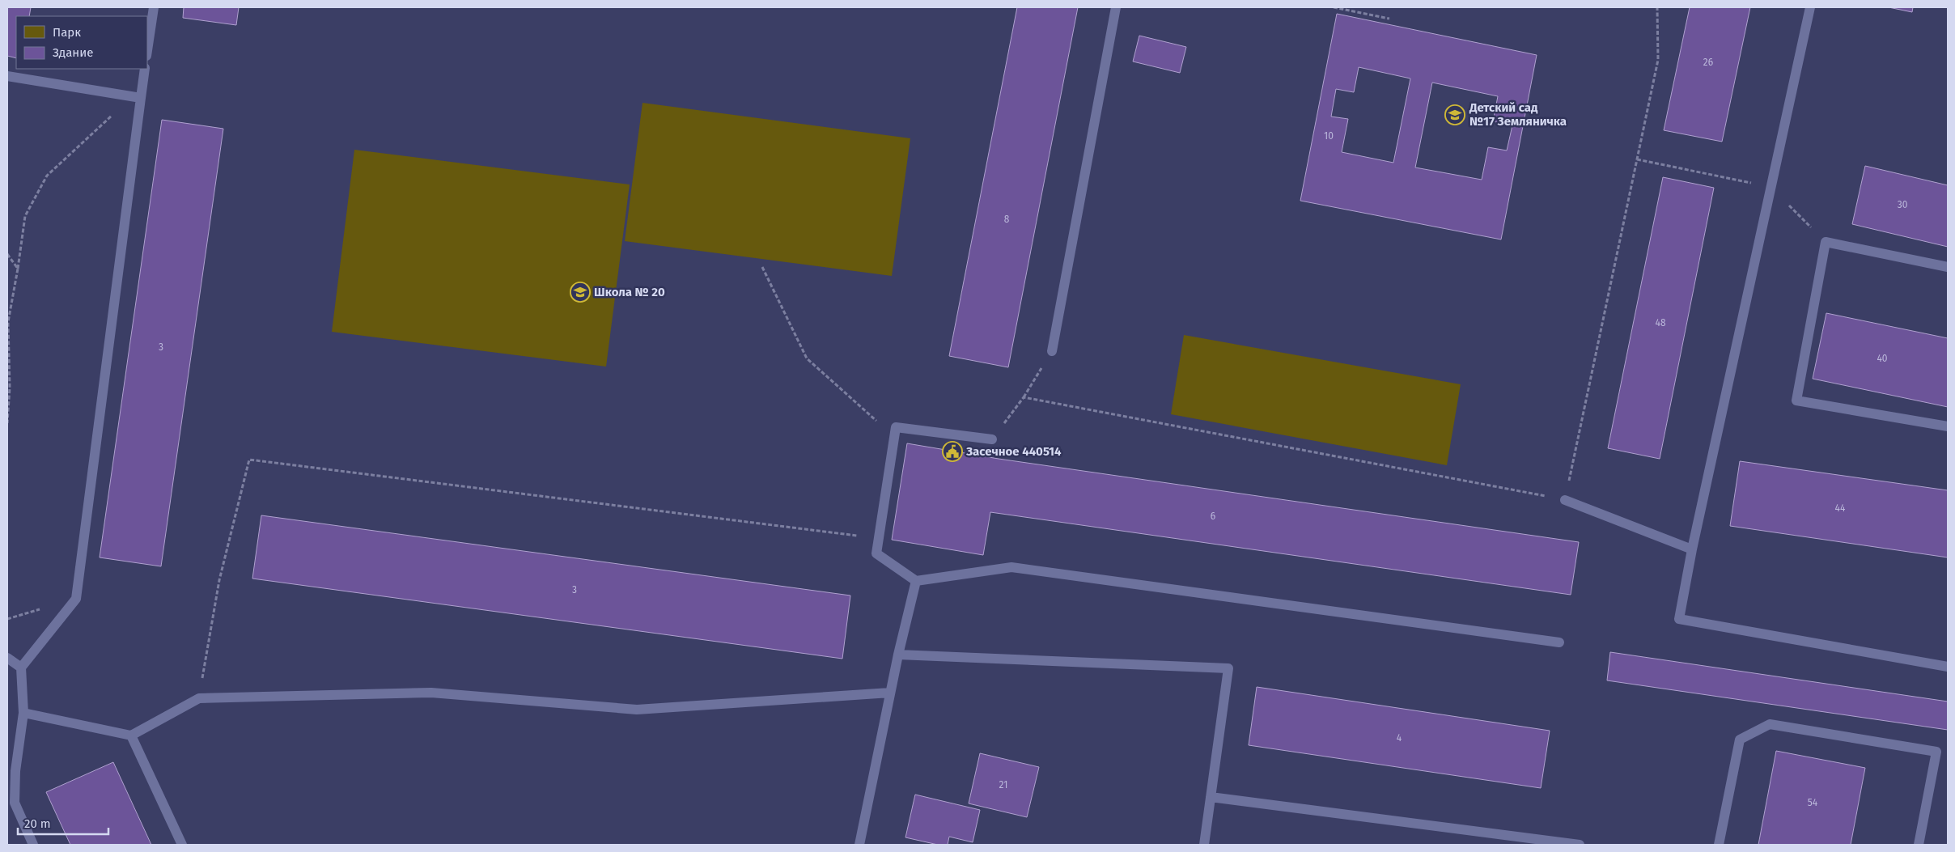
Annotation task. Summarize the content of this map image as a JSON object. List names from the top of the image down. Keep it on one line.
{"places":{"school or university":["Детский сад №17 Земляничка","Школа № 20"],"public building":["Засечное 440514"]},"house_numbers":["26","10","30","8","48","3","40","44","6","3","4","21","54"],"legend":["Парк","Здание"],"scale_bar":"20 m"}
